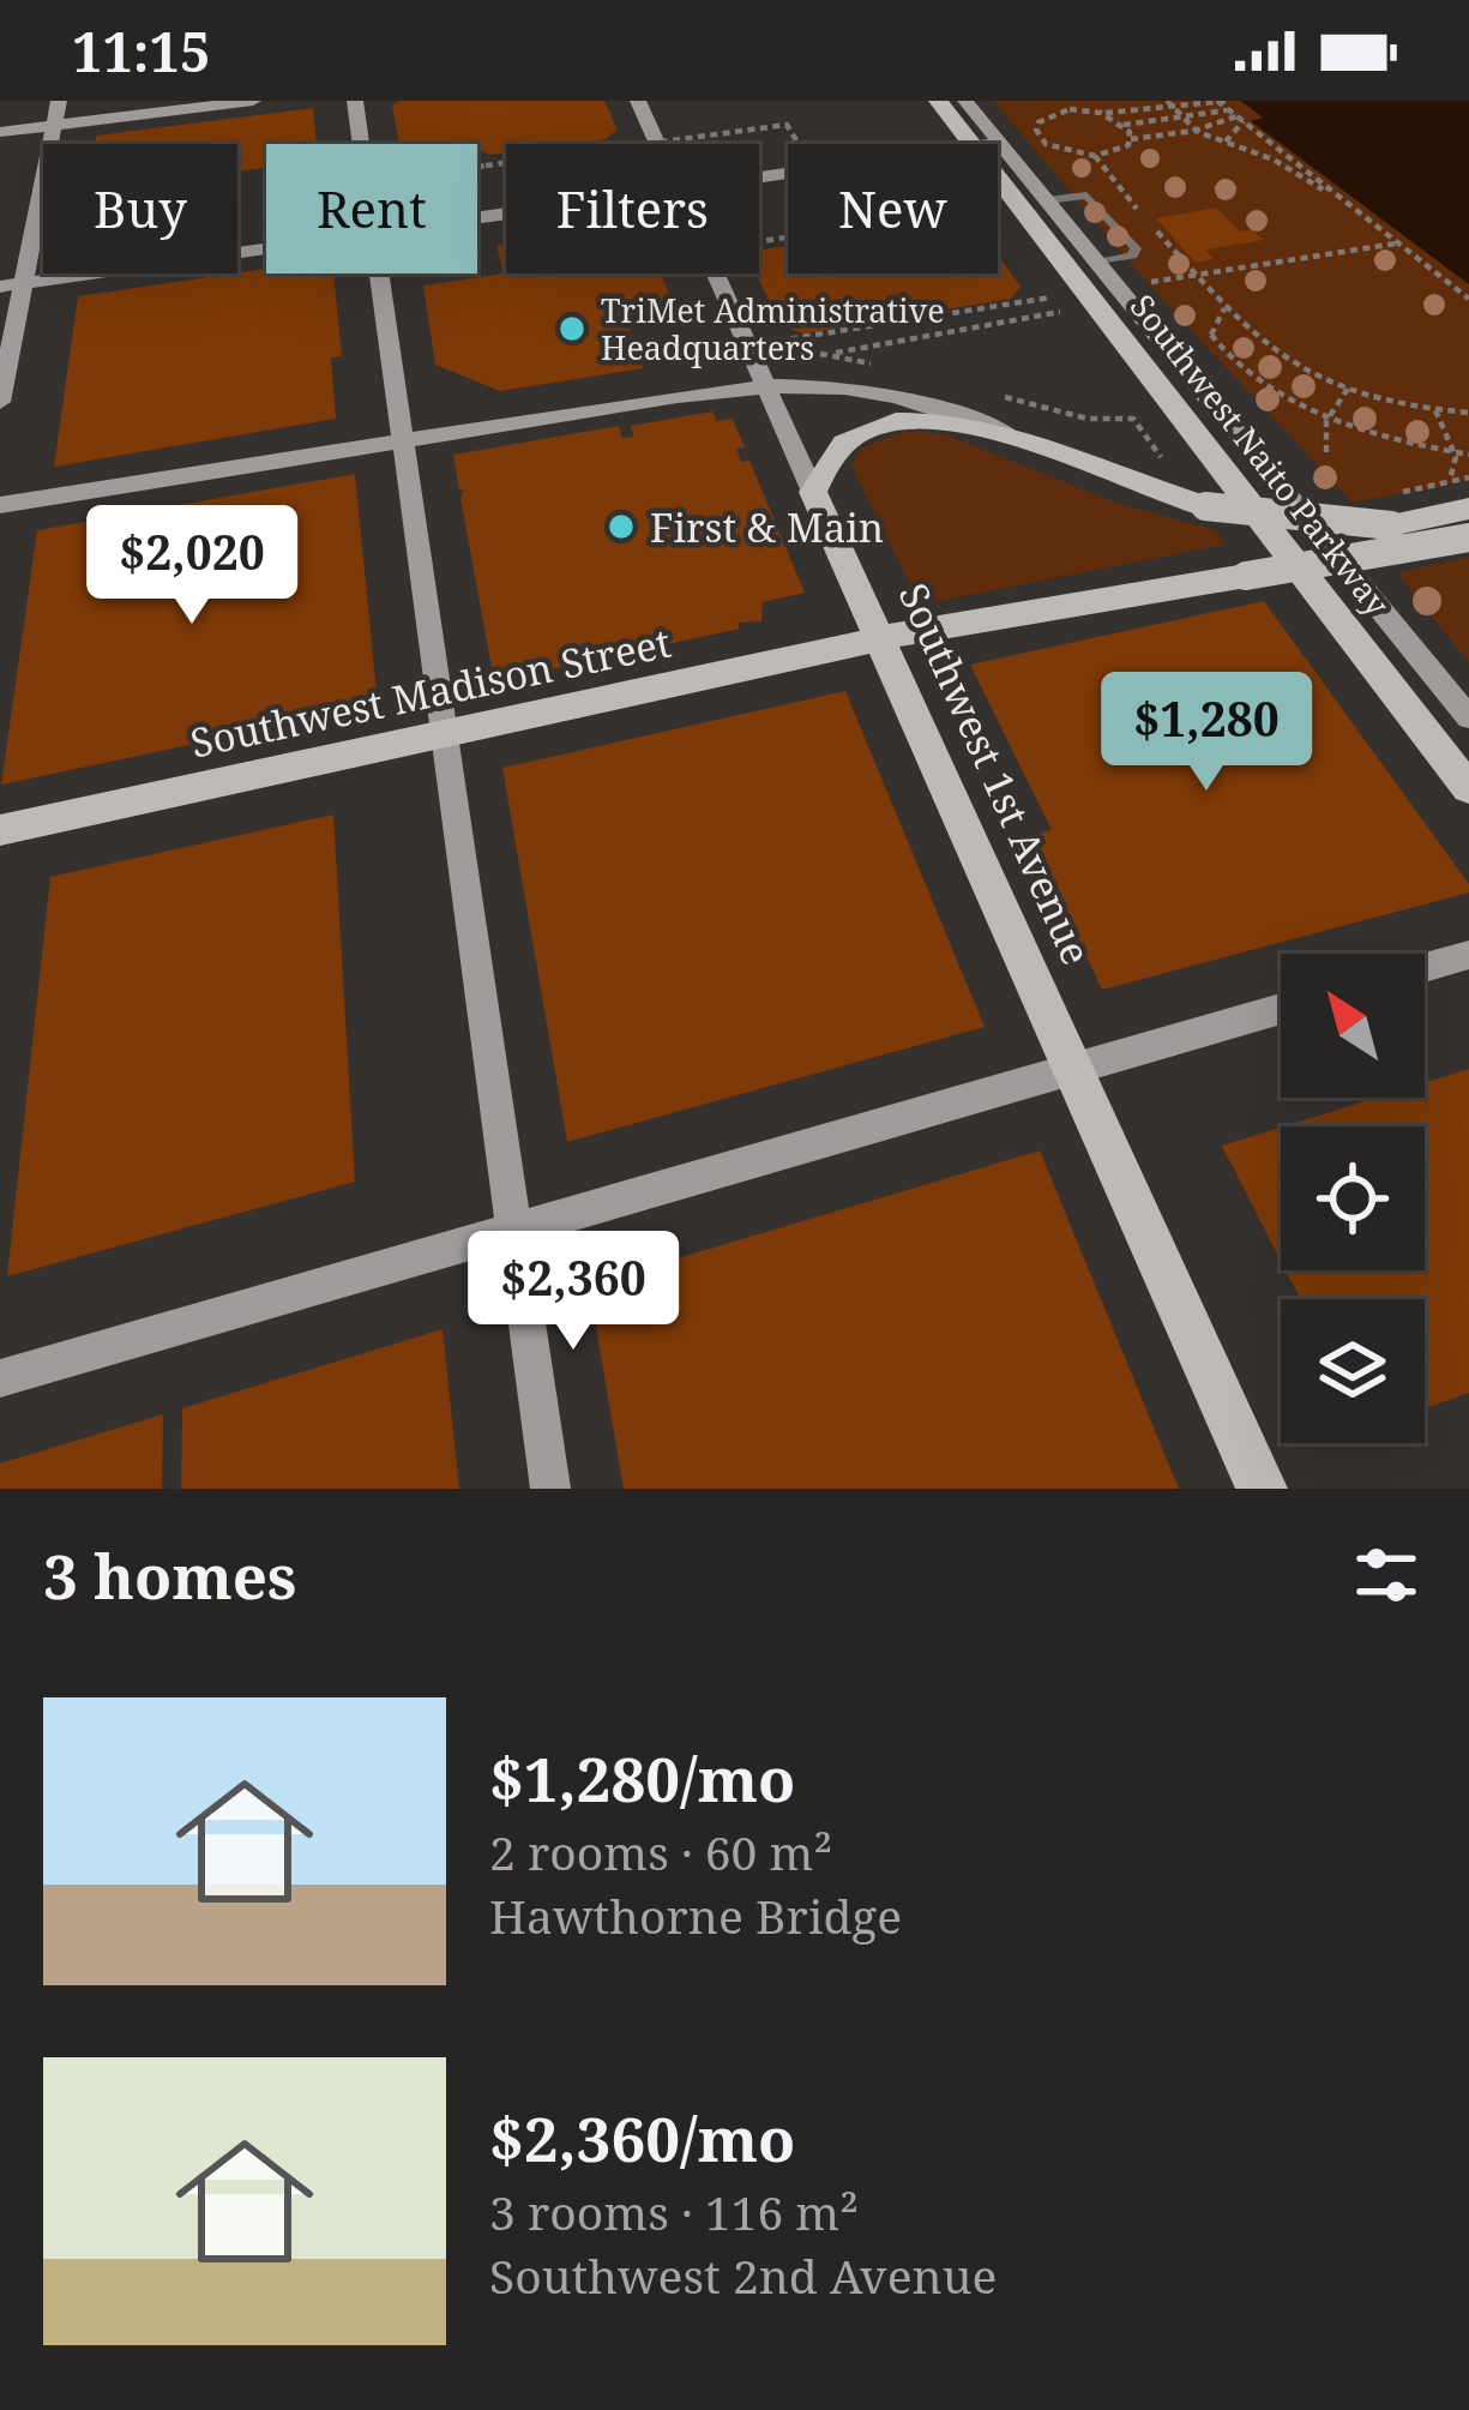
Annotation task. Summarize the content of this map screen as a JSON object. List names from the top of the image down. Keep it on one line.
{"streets":{"main road":["Southwest Naito Parkway","Southwest Madison Street","Southwest 1st Avenue"]},"crossings":[["Southwest Madison Street","Southwest 1st Avenue"]],"places":["TriMet Administrative Headquarters","First & Main"],"north":"top left","page":{"status":"11:15","chip":["Buy","Rent","Filters","New"],"price":["$2,020","$1,280","$2,360"],"heading":"3 homes","list":[{"name":"$1,280/mo","note":"2 rooms · 60 m² · Hawthorne Bridge"},{"name":"$2,360/mo","note":"3 rooms · 116 m² · Southwest 2nd Avenue"}]}}
